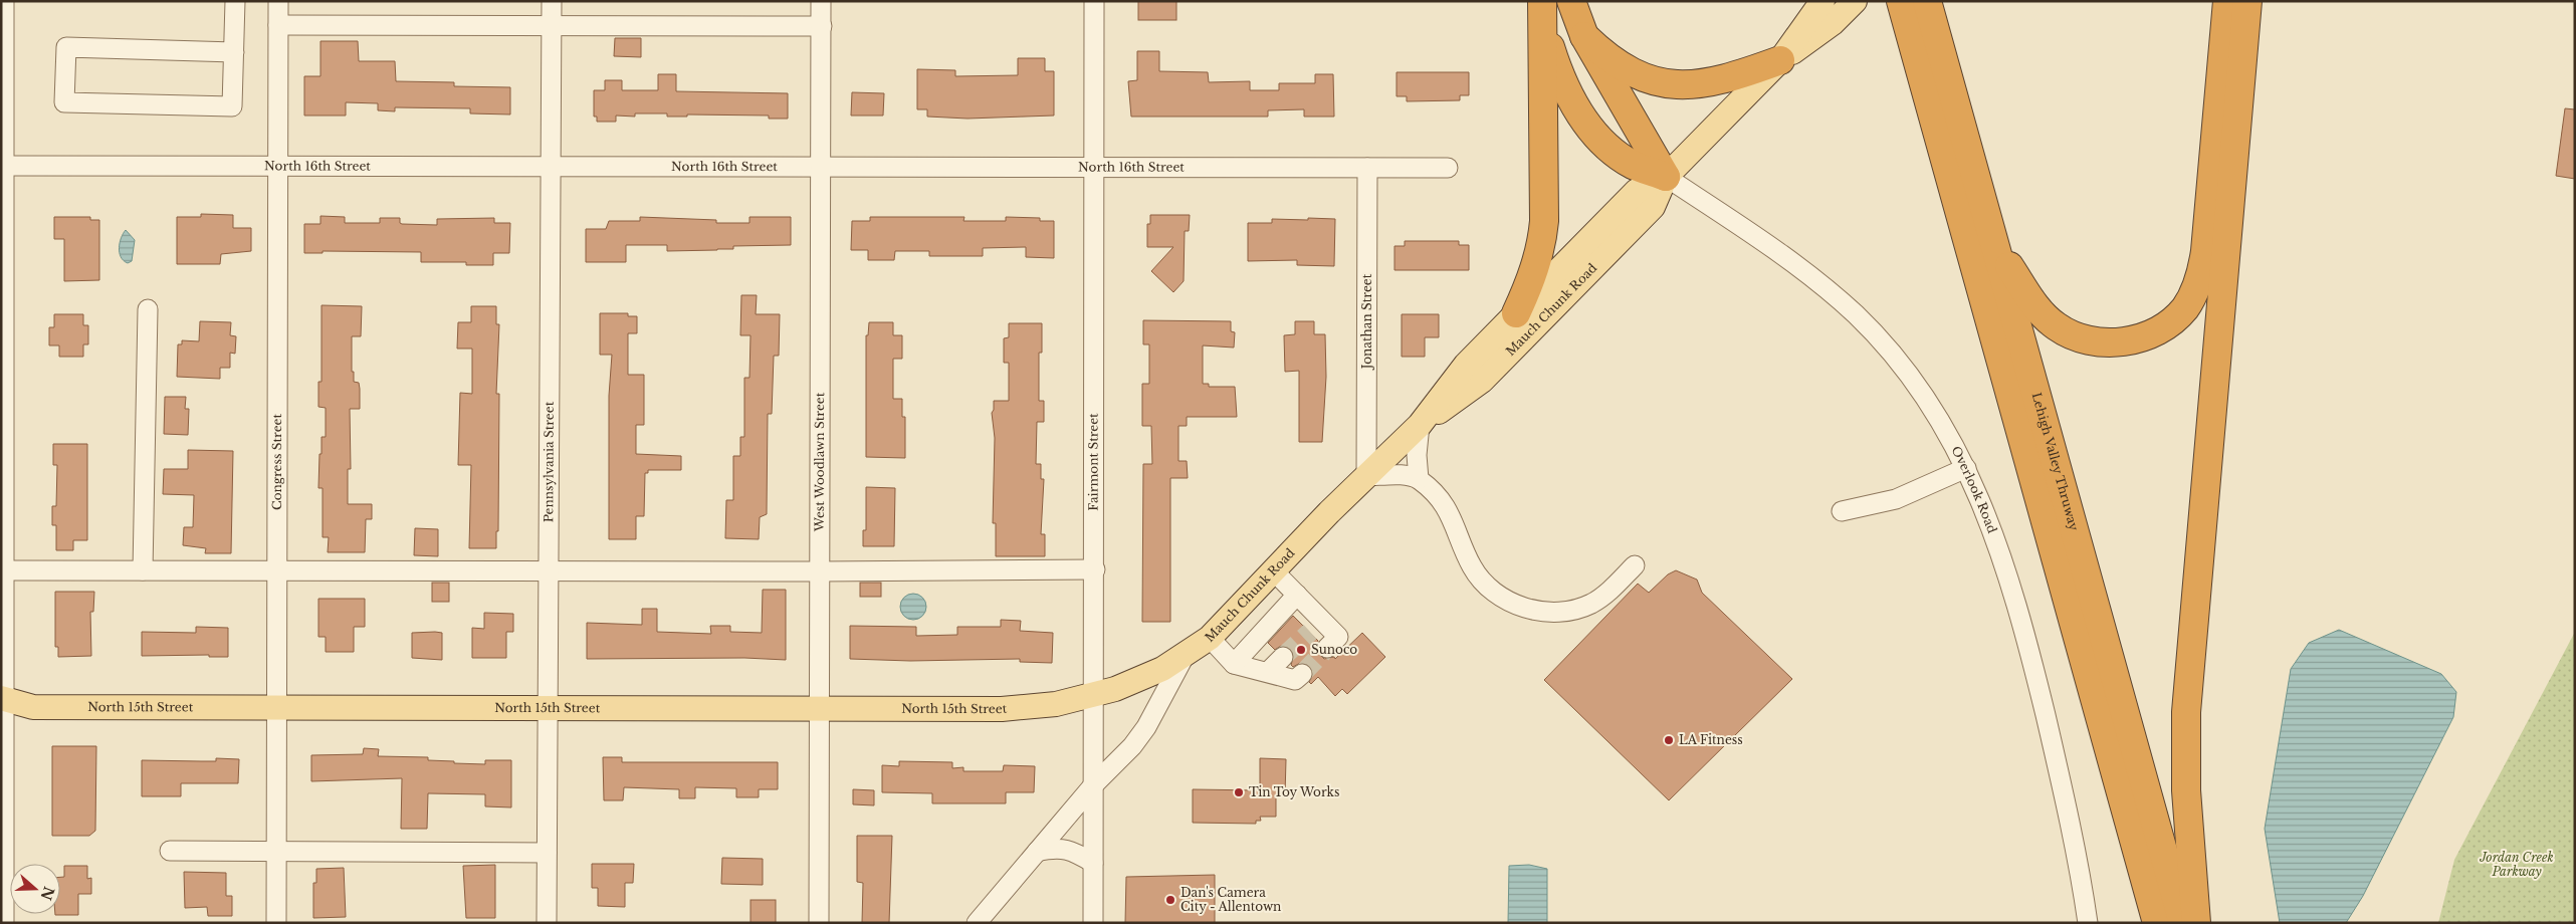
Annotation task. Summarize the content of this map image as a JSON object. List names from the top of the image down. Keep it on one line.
{"streets":{"highway":["Lehigh Valley Thruway"],"main road":["Mauch Chunk Road","North 15th Street"],"street":["North 16th Street","Jonathan Street","Congress Street","Pennsylvania Street","West Woodlawn Street","Fairmont Street","Overlook Road"]},"crossings":[["North 16th Street","Jonathan Street"],["North 16th Street","Congress Street"],["North 16th Street","Pennsylvania Street"],["North 16th Street","West Woodlawn Street"],["North 16th Street","Fairmont Street"],["Mauch Chunk Road","Jonathan Street"],["Mauch Chunk Road","Fairmont Street"],["Mauch Chunk Road","Overlook Road"],["Mauch Chunk Road","North 15th Street"],["Congress Street","North 15th Street"],["Pennsylvania Street","North 15th Street"],["West Woodlawn Street","North 15th Street"],["Fairmont Street","North 15th Street"]],"parks":["Jordan Creek Parkway"],"places":["Sunoco","LA Fitness","Tin Toy Works","Dan's Camera City - Allentown"],"north":"right"}
